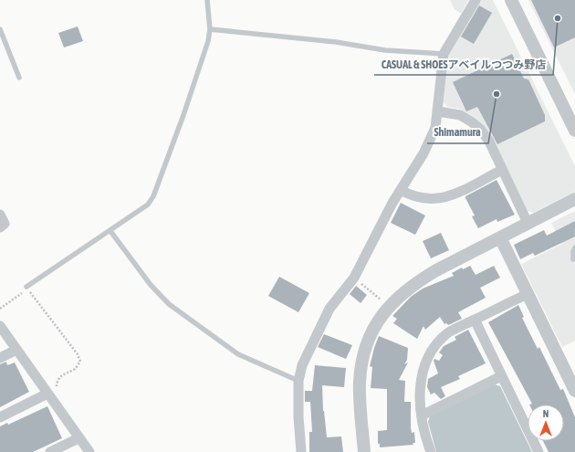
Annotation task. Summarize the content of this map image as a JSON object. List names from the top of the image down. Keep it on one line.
{"places":["CASUAL & SHOESアベイルつつみ野店","Shimamura"],"north":"top"}
